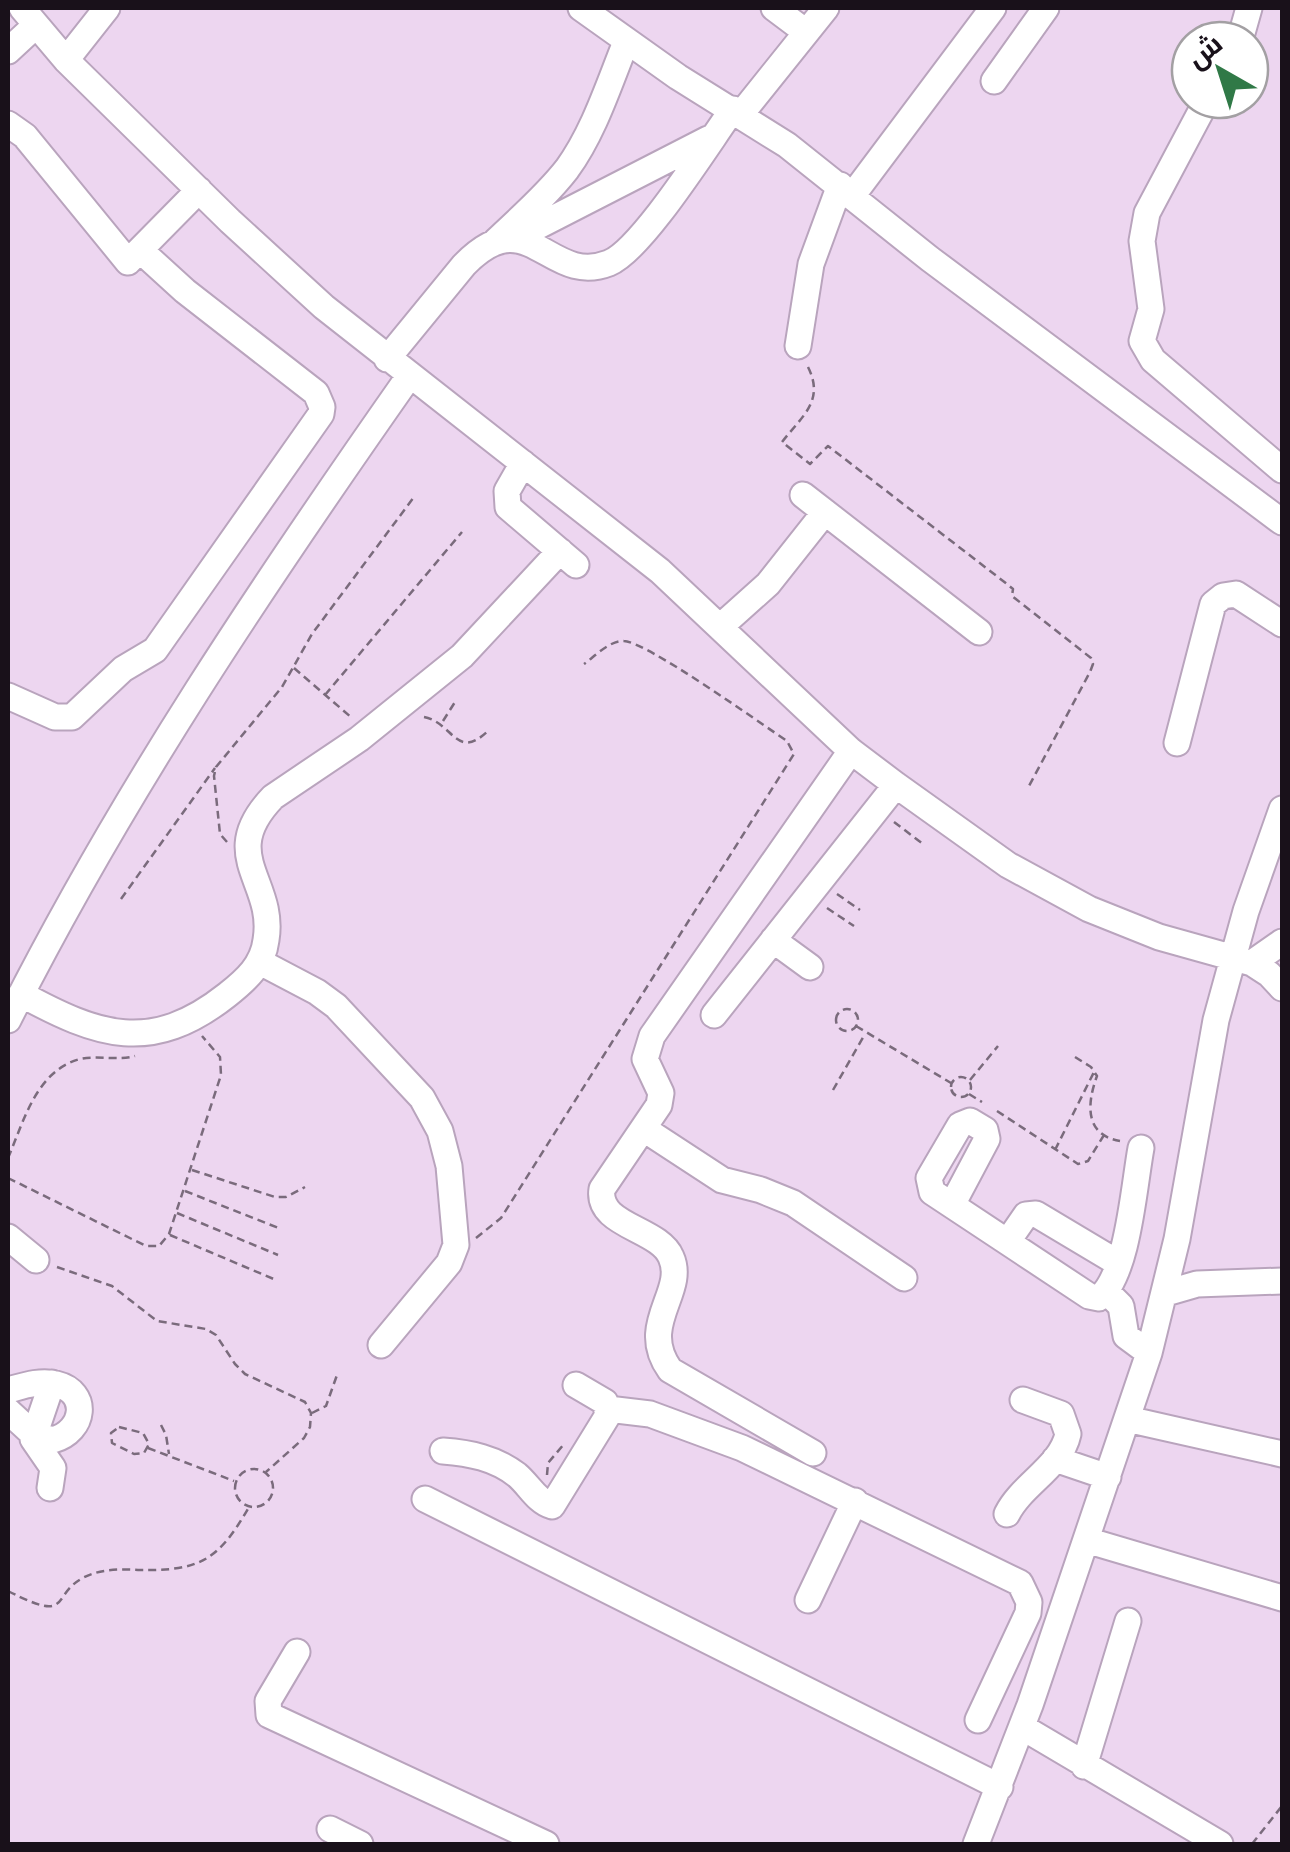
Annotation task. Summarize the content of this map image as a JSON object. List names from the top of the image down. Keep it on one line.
{"north":"top left"}
